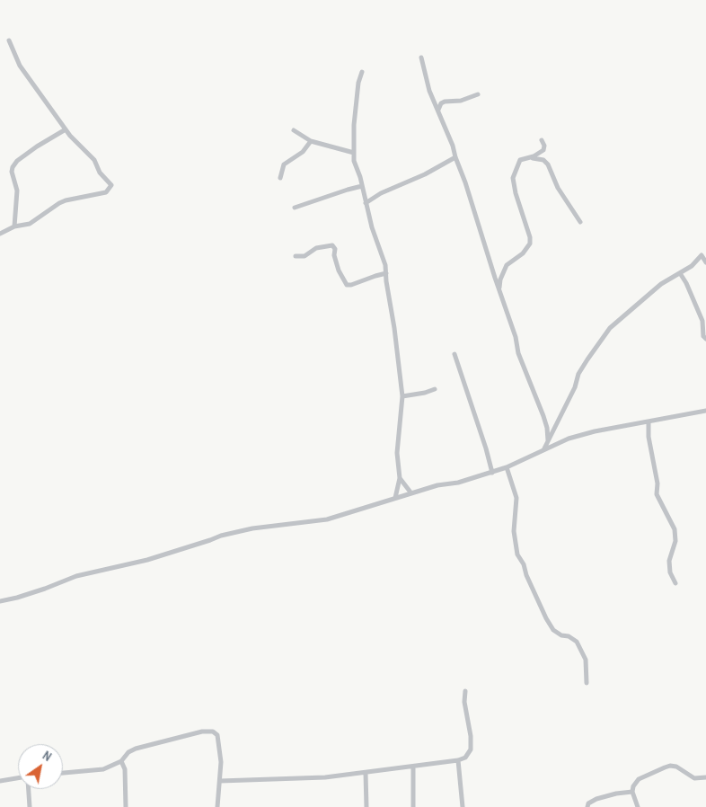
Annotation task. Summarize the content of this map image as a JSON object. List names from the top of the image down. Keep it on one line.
{"north":"top right"}
